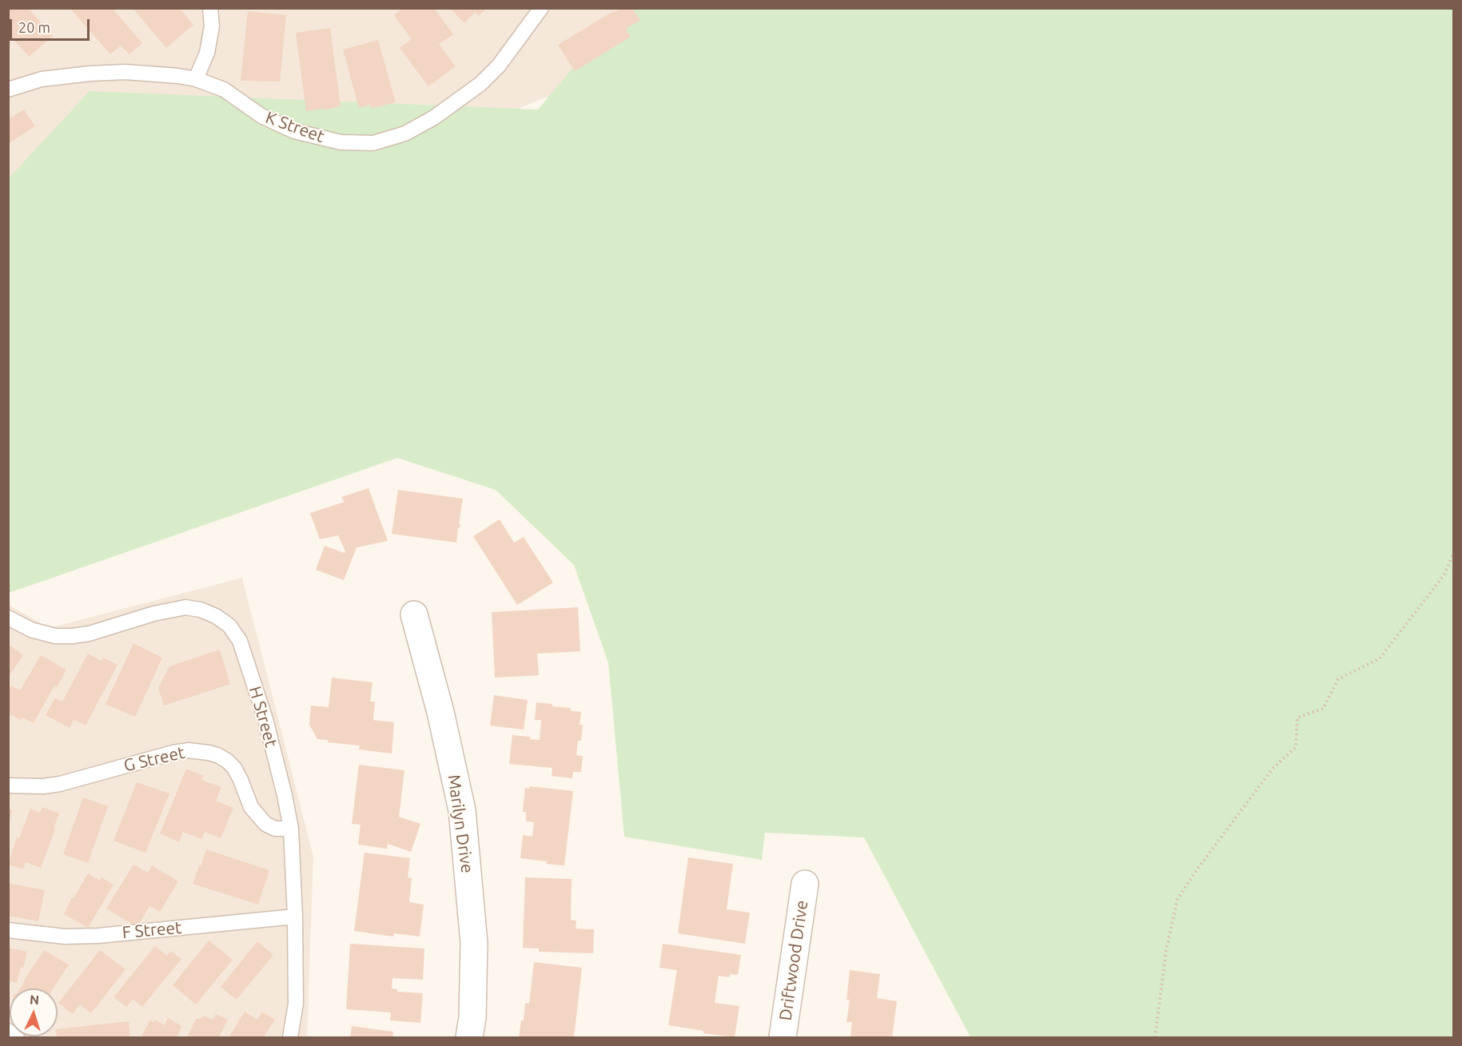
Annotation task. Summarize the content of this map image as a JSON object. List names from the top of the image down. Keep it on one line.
{"streets":{"street":["Marilyn Drive","Driftwood Drive"],"lane":["K Street","H Street","G Street","F Street"]},"crossings":[["H Street","G Street"],["H Street","F Street"]],"scale_bar":"20 m","north":"top"}
